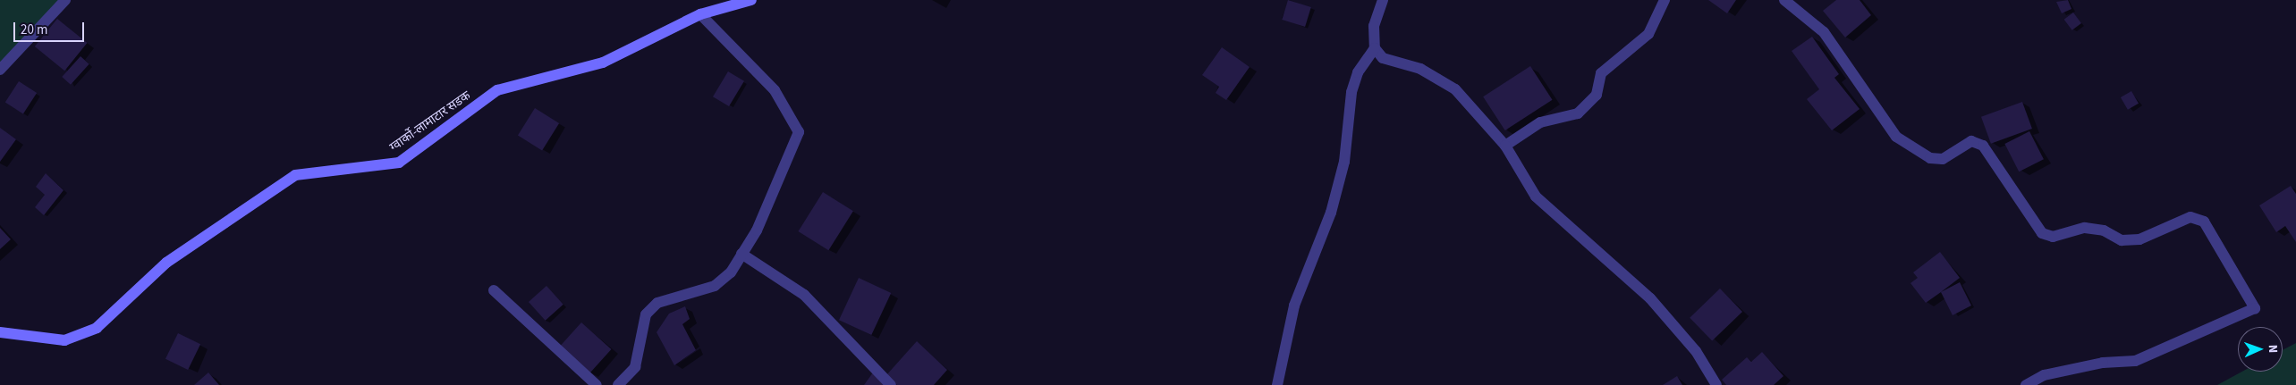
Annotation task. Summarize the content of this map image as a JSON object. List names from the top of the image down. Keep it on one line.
{"streets":{"main road":["ग्वार्को-लामाटार सडक"]},"scale_bar":"20 m","north":"right"}
